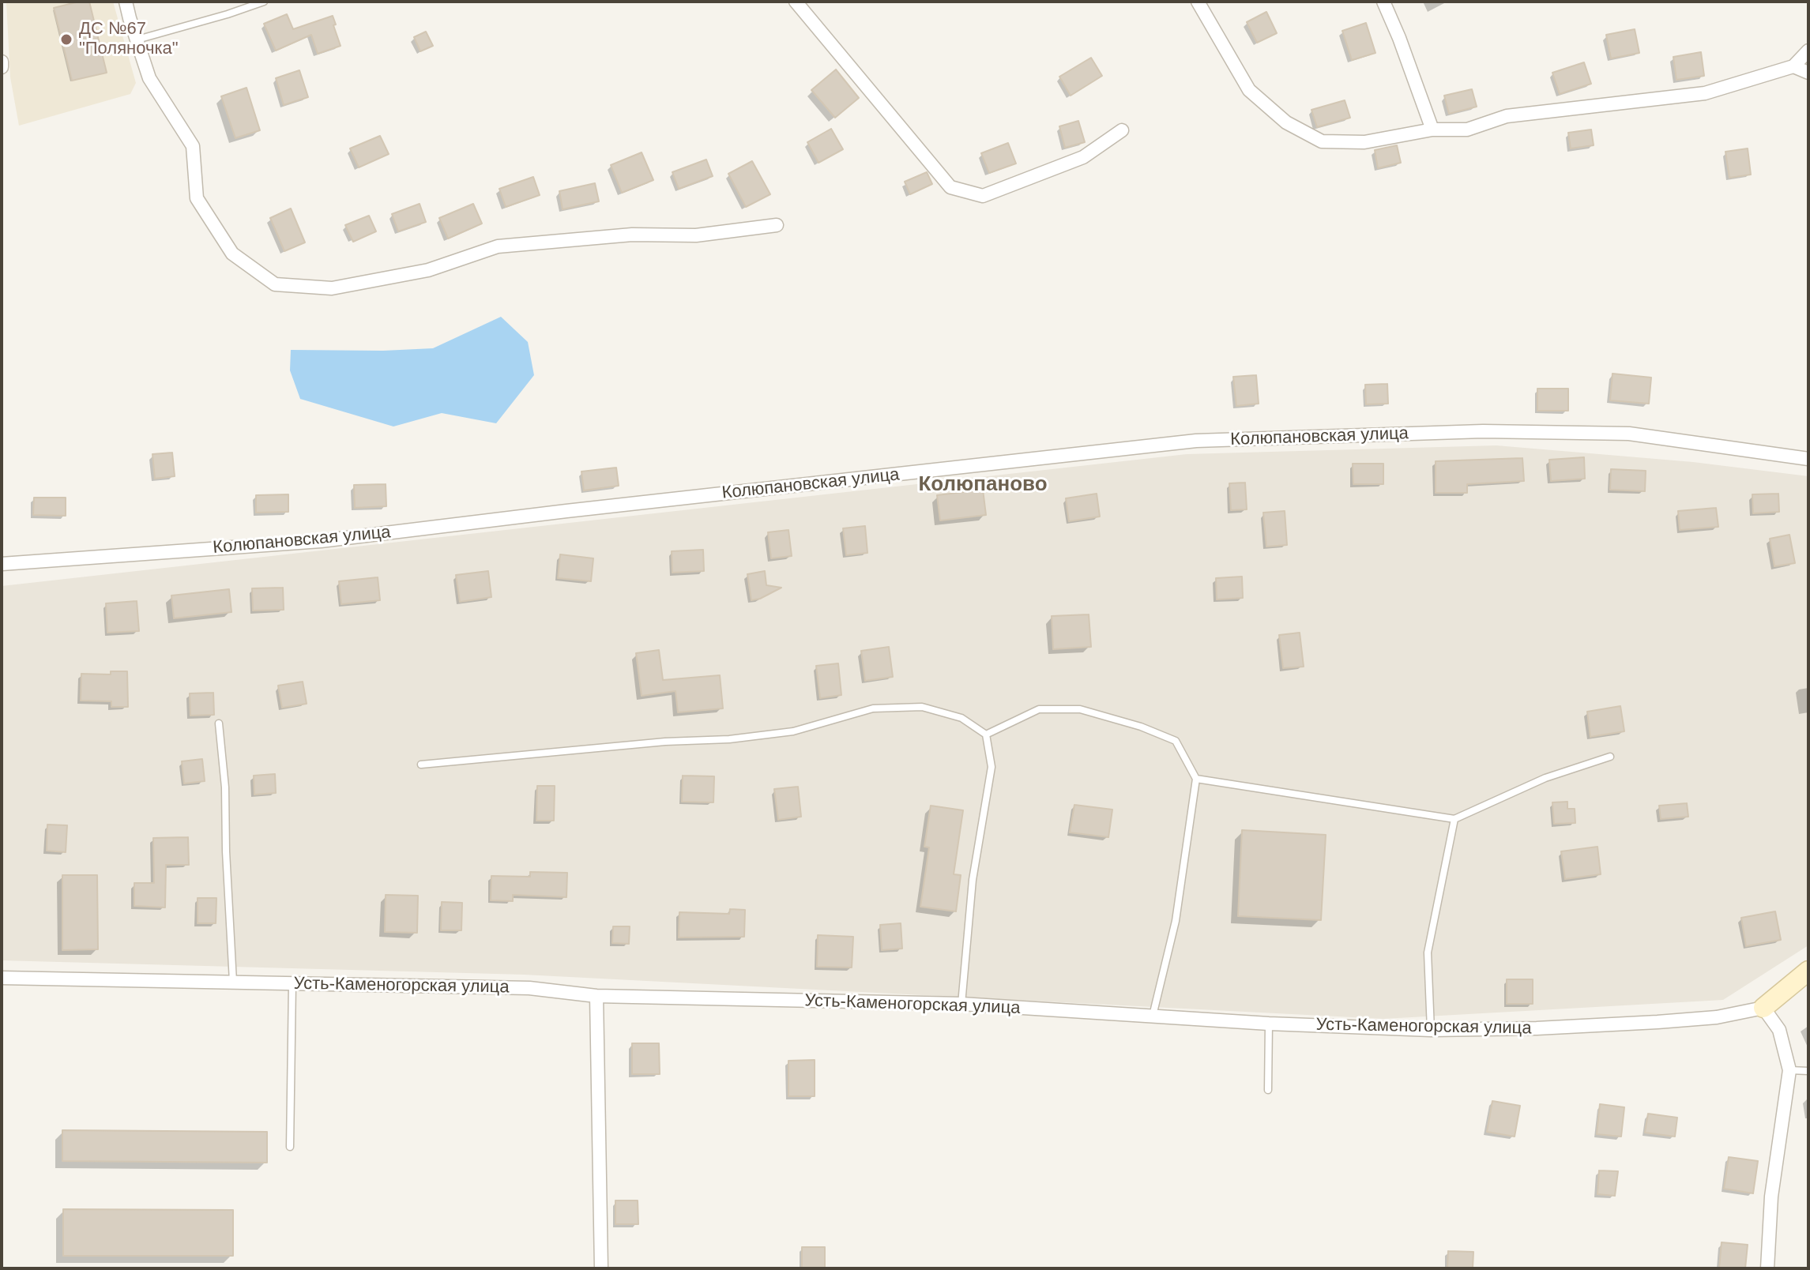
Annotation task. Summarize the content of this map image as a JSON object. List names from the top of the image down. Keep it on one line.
{"streets":{"street":["Колюпановская улица","Усть-Каменогорская улица"]},"districts":["Колюпаново"],"places":["ДС №67 \"Поляночка\""]}
